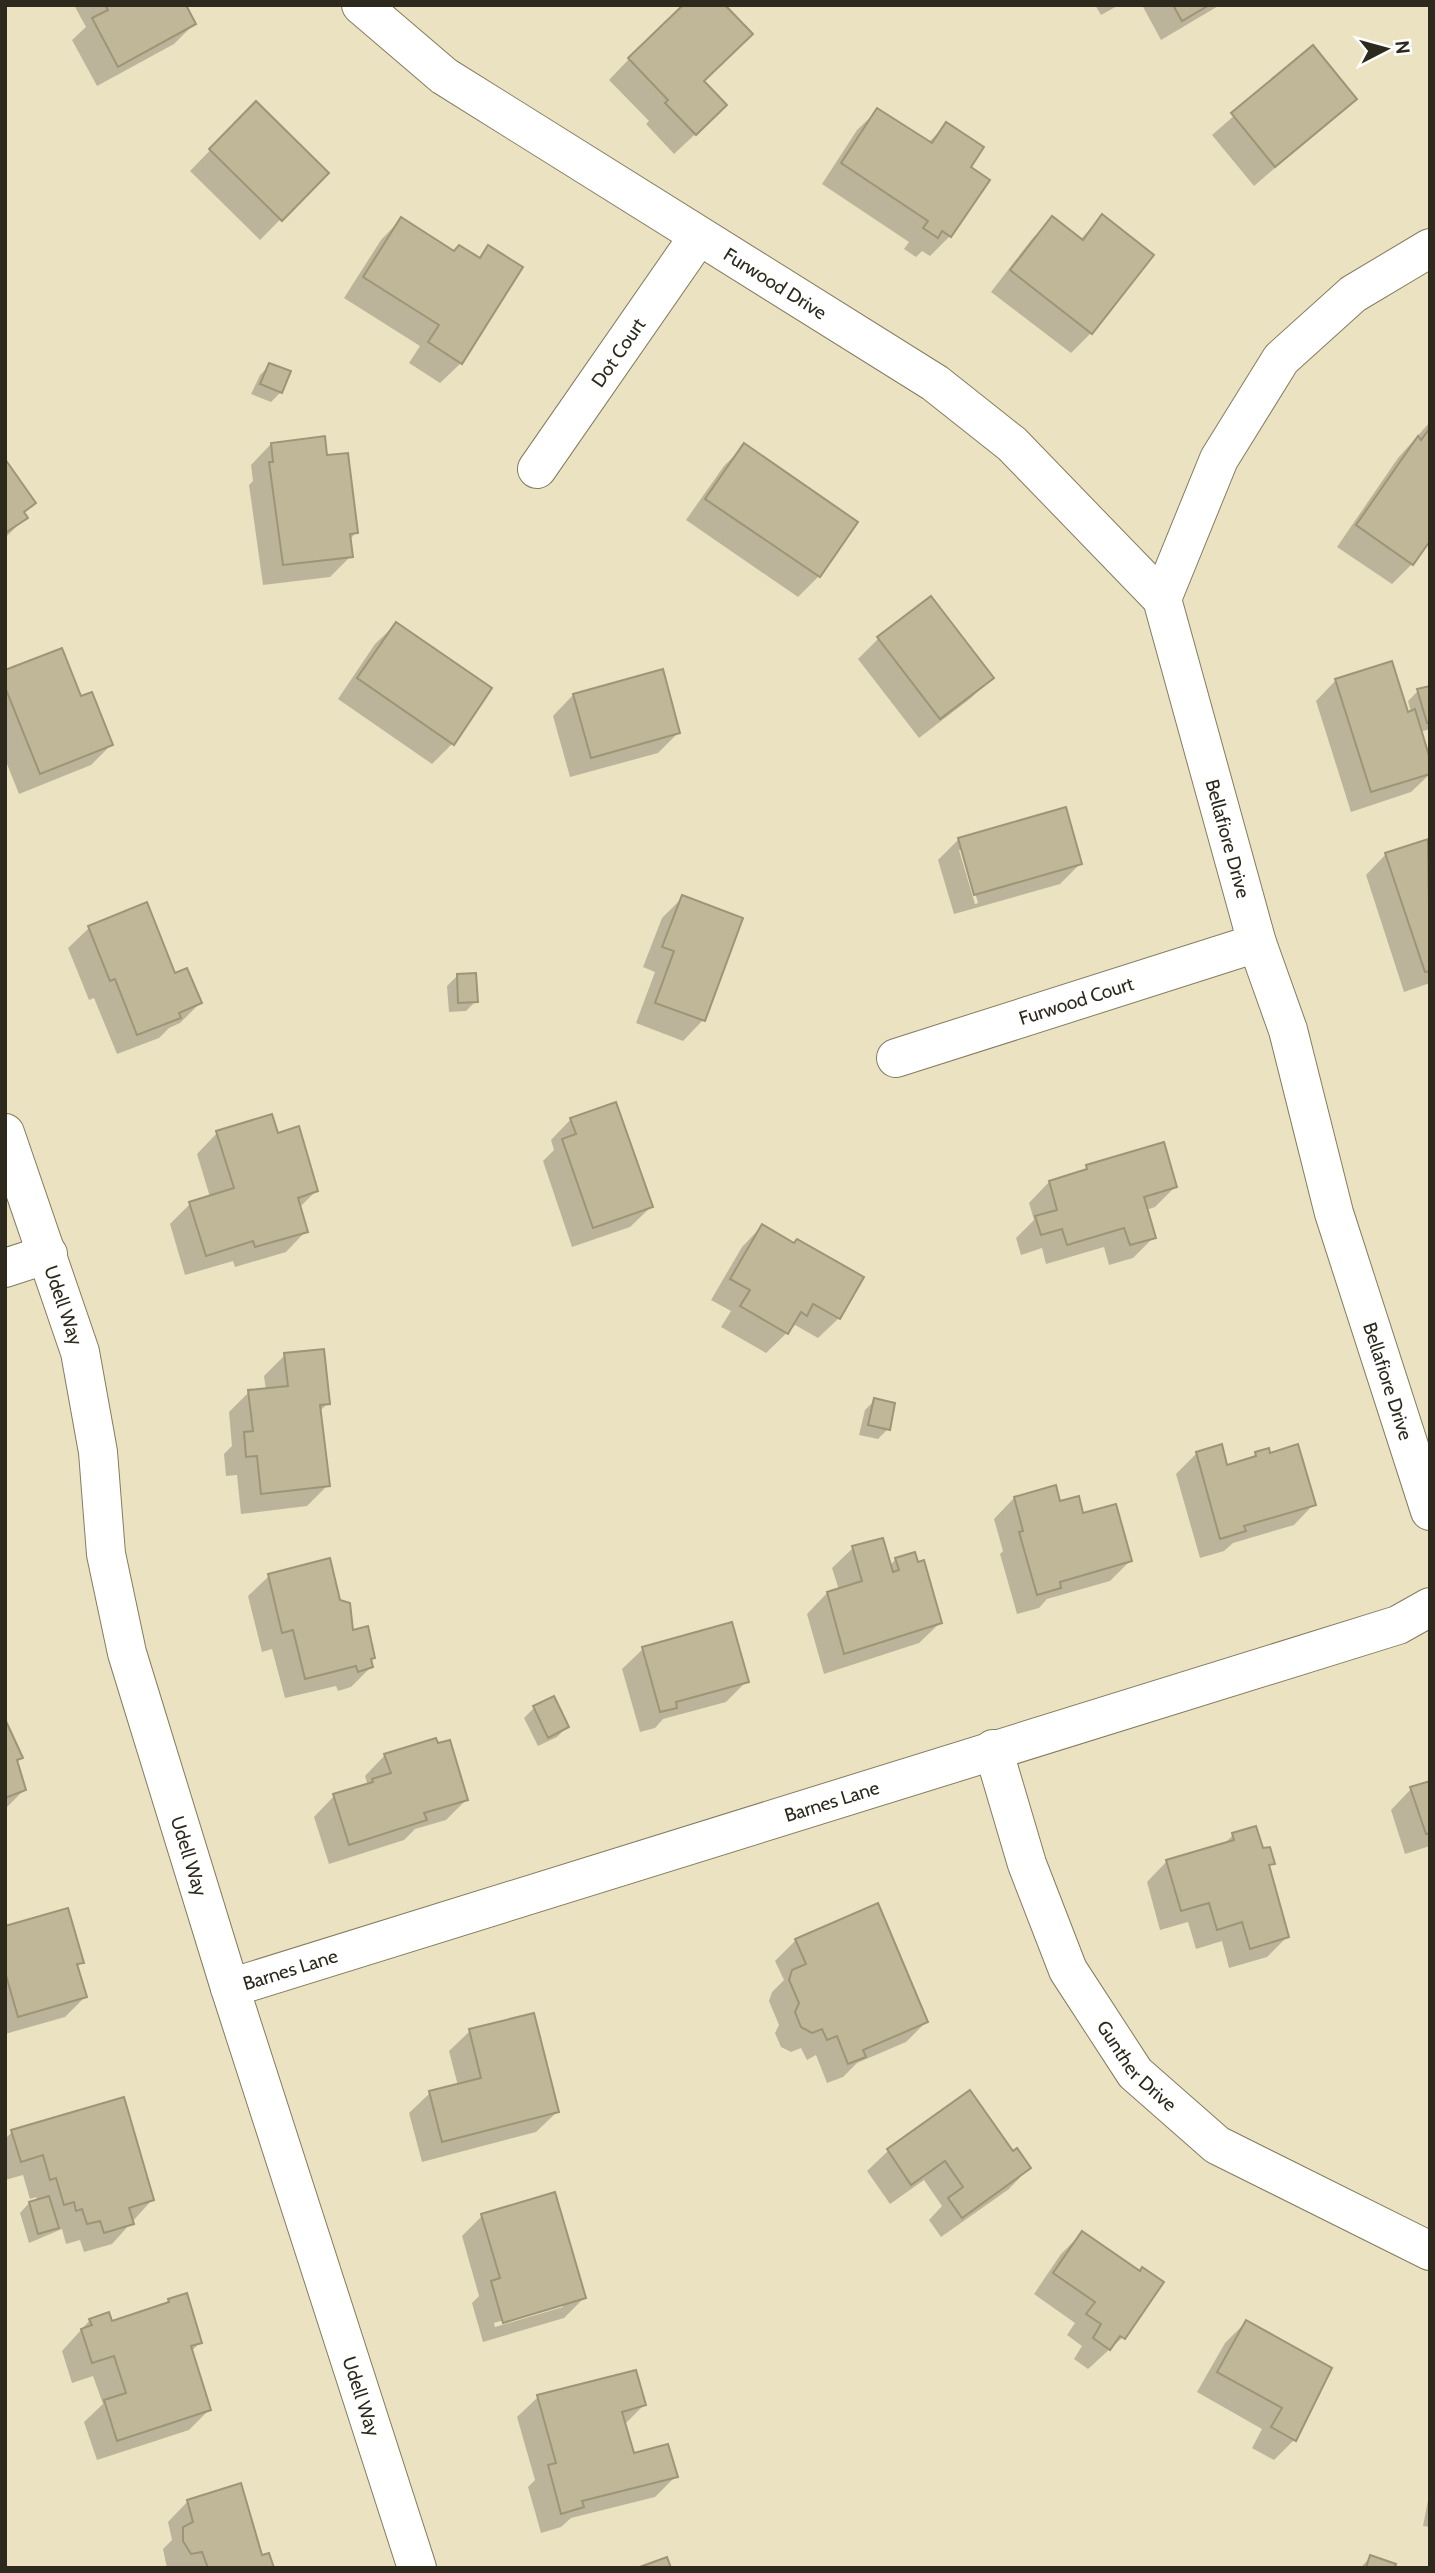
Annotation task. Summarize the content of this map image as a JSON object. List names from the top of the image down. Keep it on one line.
{"streets":{"street":["Furwood Drive","Dot Court","Bellafiore Drive","Furwood Court","Udell Way","Barnes Lane","Gunther Drive"]},"crossings":[["Furwood Drive","Dot Court"],["Furwood Drive","Bellafiore Drive"],["Bellafiore Drive","Furwood Court"],["Udell Way","Barnes Lane"],["Barnes Lane","Gunther Drive"]],"north":"right"}
